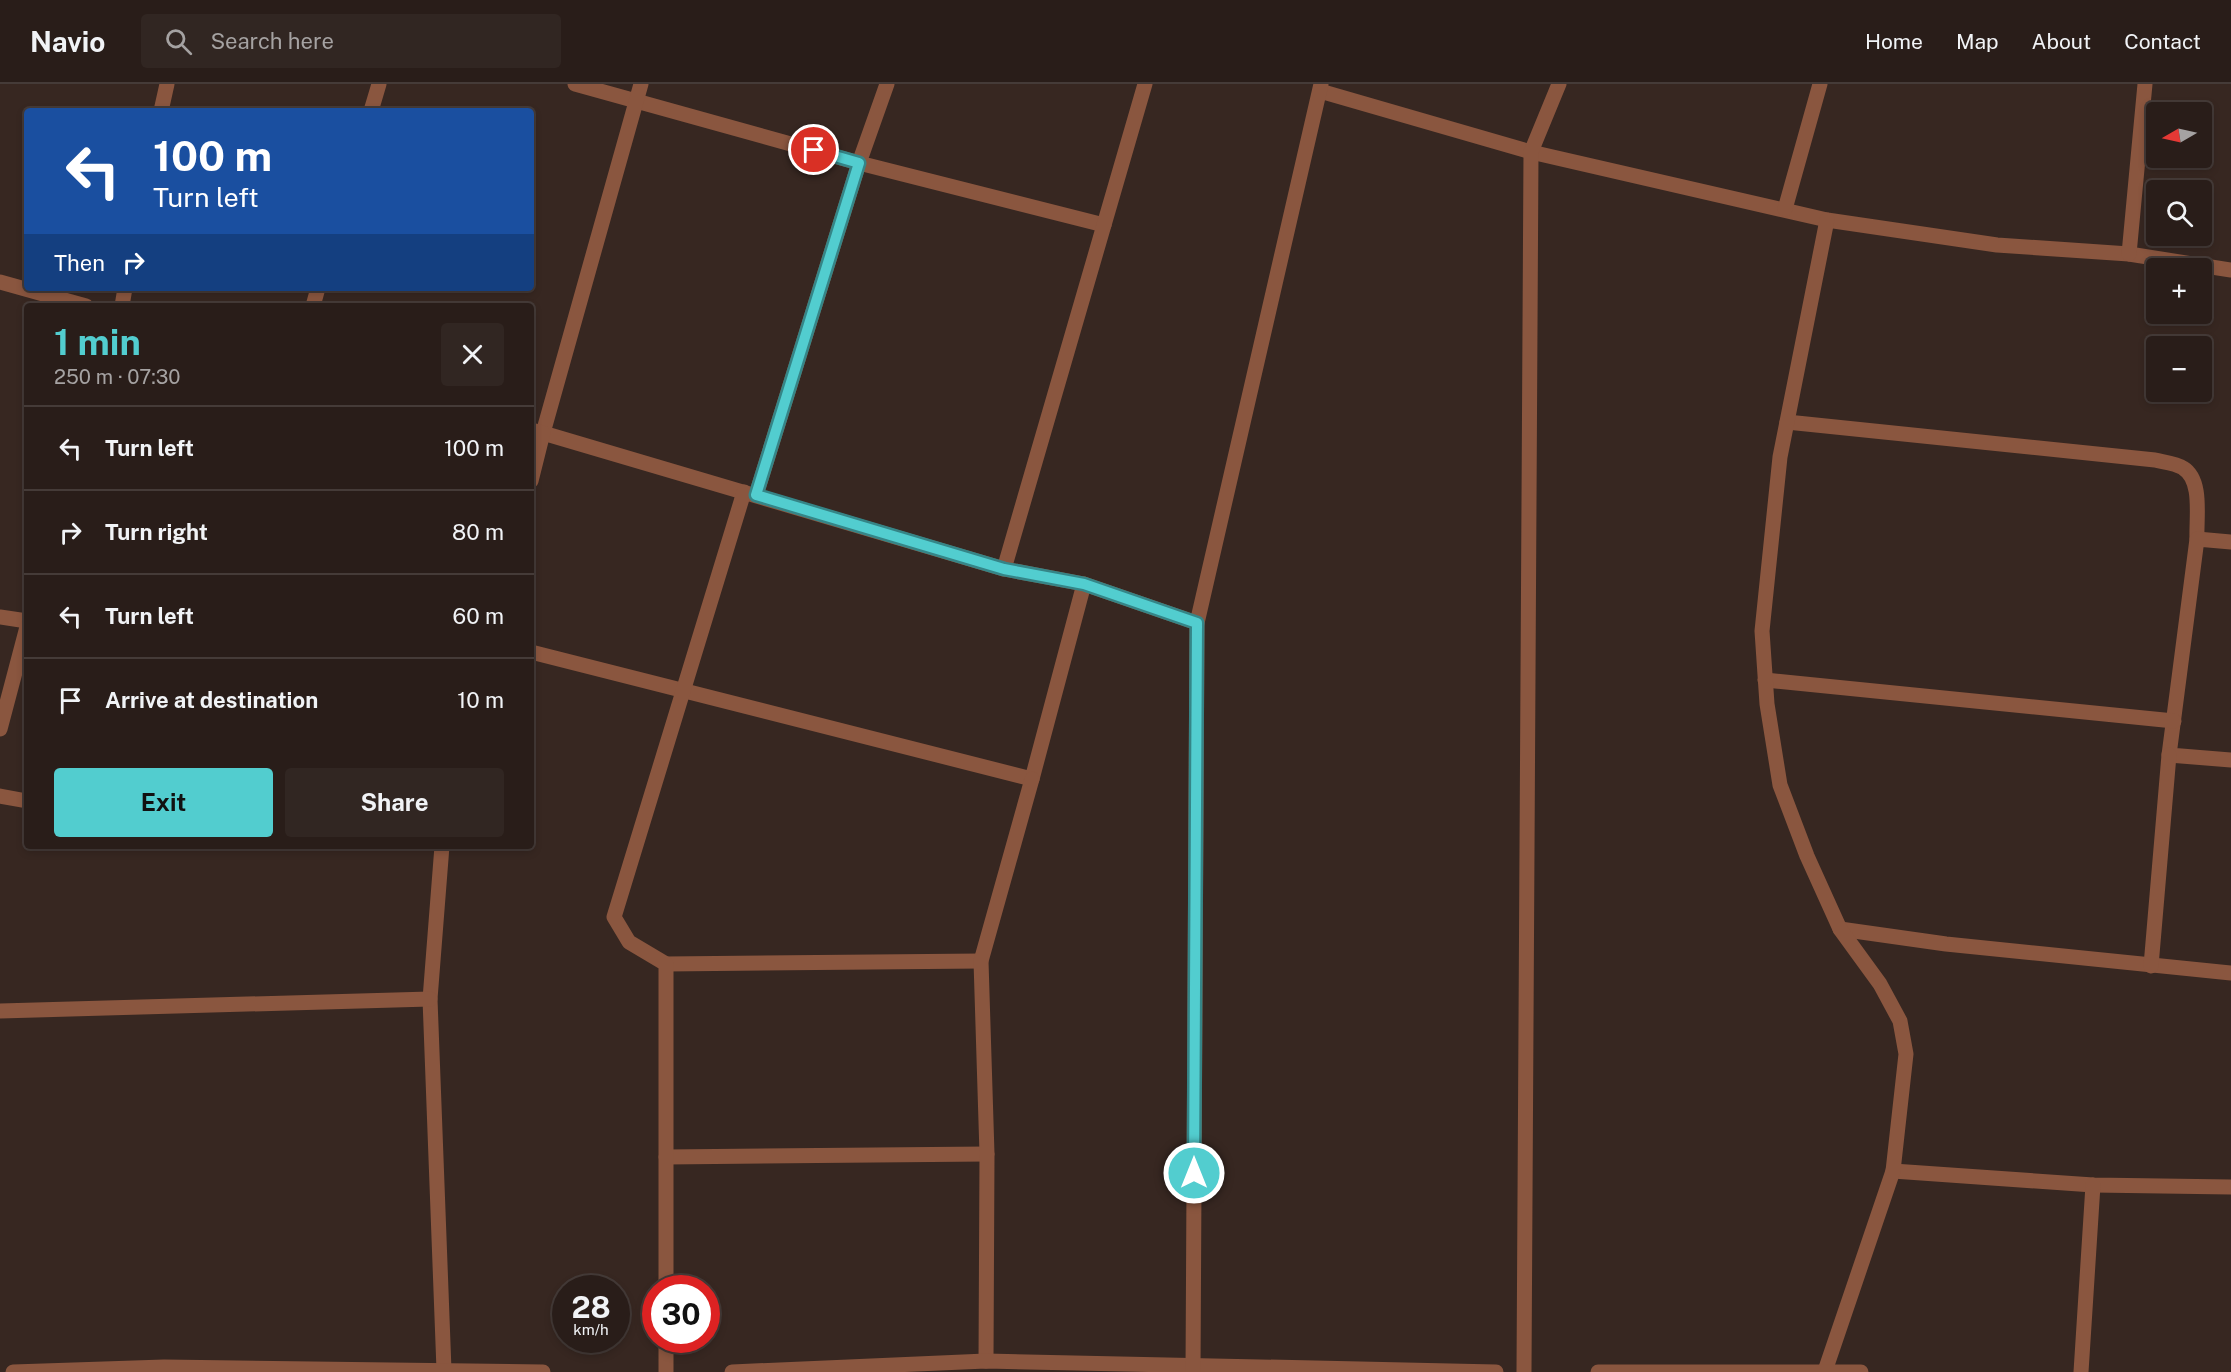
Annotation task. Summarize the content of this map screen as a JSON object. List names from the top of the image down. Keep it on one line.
{"north":"left","page":{"header":"Navio","search":"Search here","nav":["Home","Map","About","Contact"],"map_buttons":["+","−"],"turn":["100 m","Turn left"],"then":"Then","heading":["1 min","250 m · 07:30"],"list":[{"name":"Turn left","value":"100 m"},{"name":"Turn right","value":"80 m"},{"name":"Turn left","value":"60 m"},{"name":"Arrive at destination","value":"10 m"}],"buttons":["Exit","Share"],"speed":"28 km/h","limit":"30"}}
